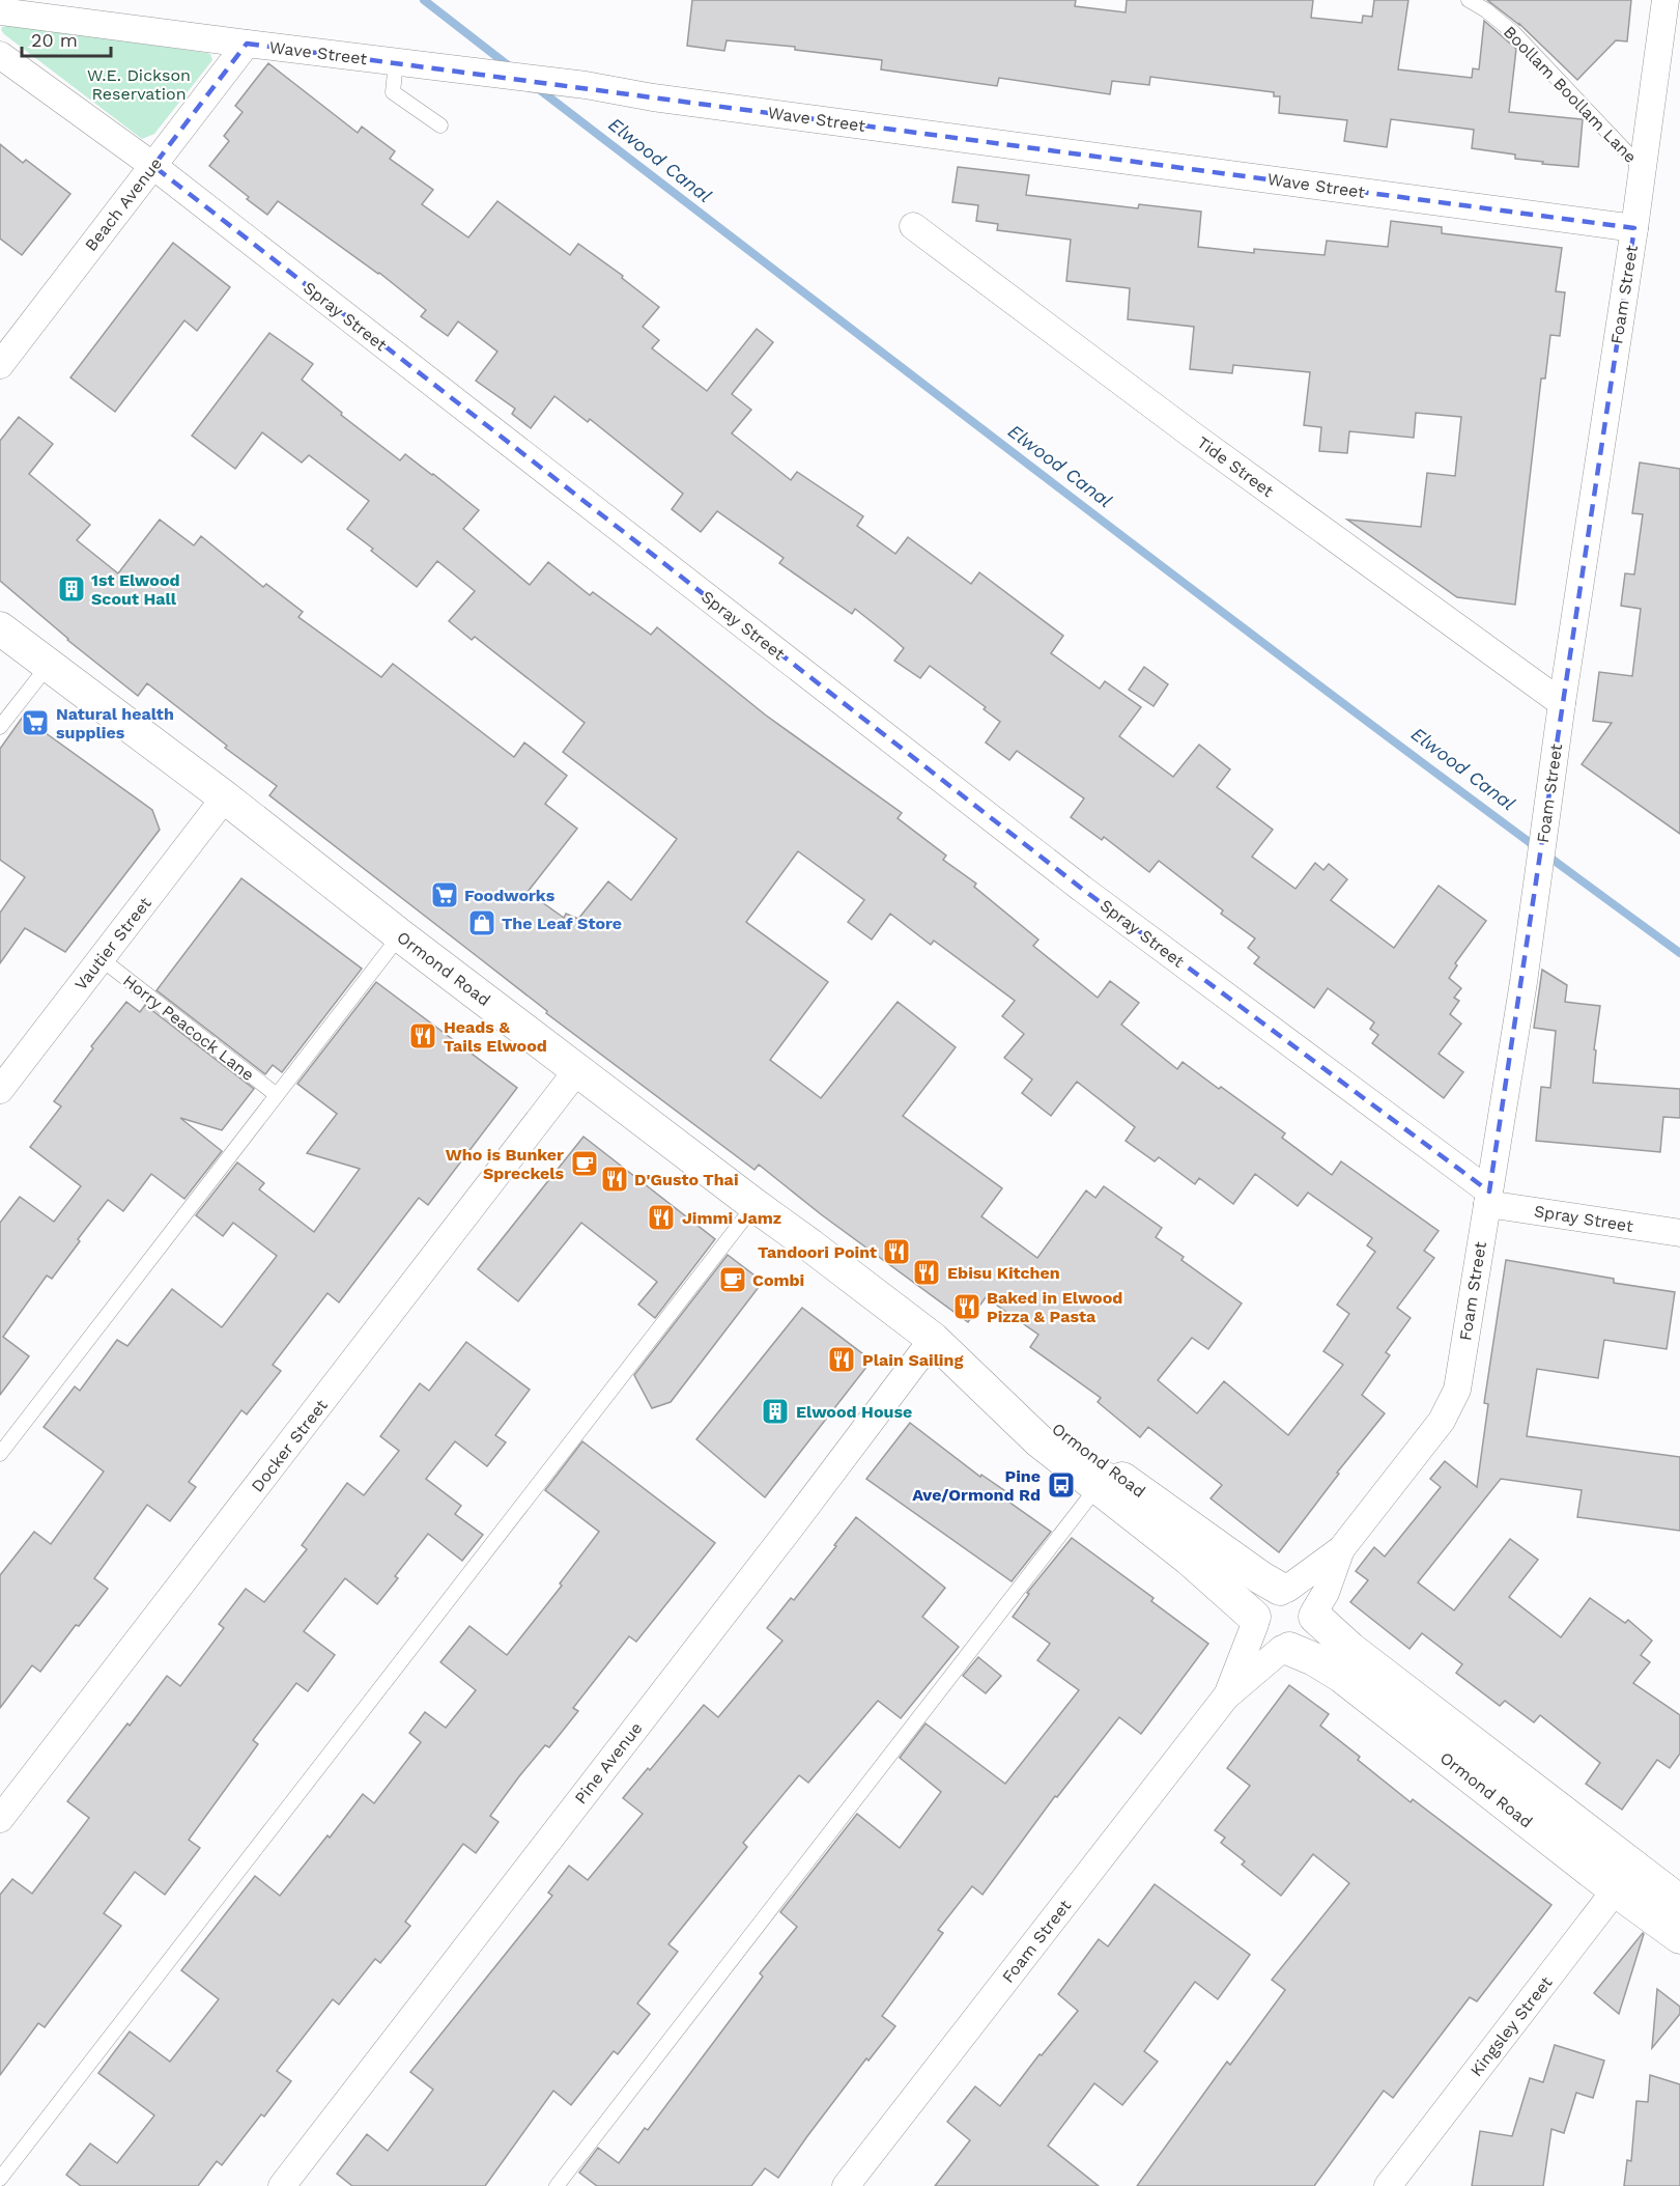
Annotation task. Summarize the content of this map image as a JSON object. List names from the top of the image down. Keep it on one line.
{"streets":{"street":["Wave Street","Beach Avenue","Foam Street","Spray Street","Tide Street","Vautier Street","Ormond Road","Docker Street","Pine Avenue","Kingsley Street"],"lane":["Boollam Boollam Lane","Horry Peacock Lane"]},"crossings":[["Wave Street","Beach Avenue"],["Wave Street","Foam Street"],["Boollam Boollam Lane","Foam Street"],["Beach Avenue","Spray Street"],["Foam Street","Spray Street"],["Foam Street","Tide Street"],["Foam Street","Ormond Road"],["Vautier Street","Ormond Road"],["Vautier Street","Horry Peacock Lane"],["Ormond Road","Docker Street"],["Ormond Road","Pine Avenue"],["Ormond Road","Kingsley Street"]],"water":["Elwood Canal"],"parks":["W.E. Dickson Reservation"],"places":{"building":["1st Elwood Scout Hall","Elwood House"],"supermarket":["Natural health supplies","Foodworks"],"shop":["The Leaf Store"],"restaurant":["Heads & Tails Elwood","D'Gusto Thai","Jimmi Jamz","Tandoori Point","Ebisu Kitchen","Baked in Elwood Pizza & Pasta","Plain Sailing"],"cafe":["Who is Bunker Spreckels","Combi"],"bus stop":["Pine Ave/Ormond Rd"]},"scale_bar":"20 m"}
